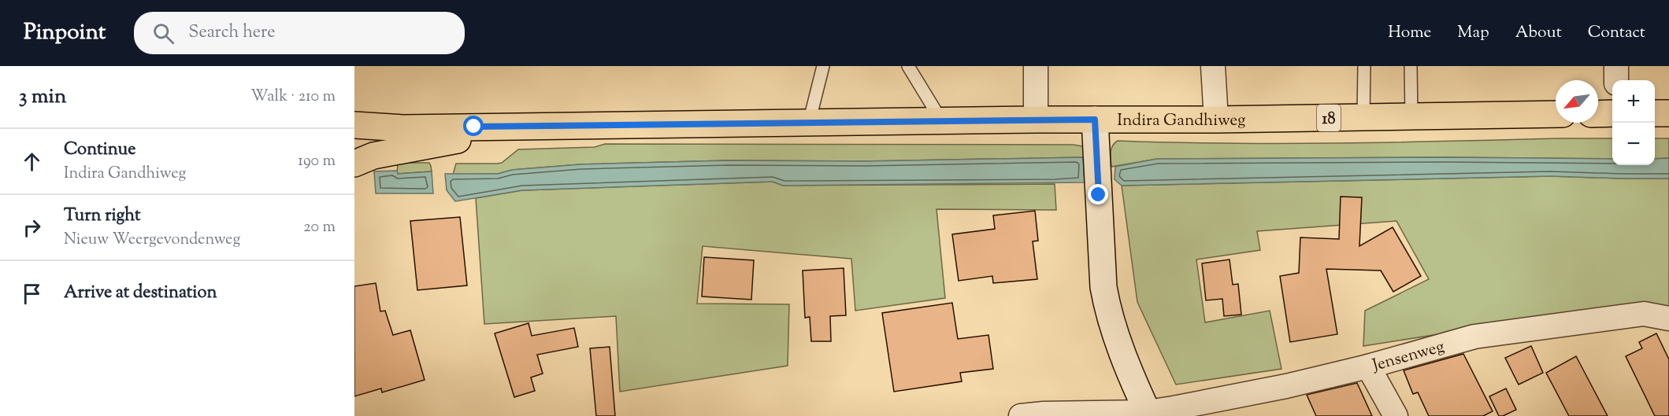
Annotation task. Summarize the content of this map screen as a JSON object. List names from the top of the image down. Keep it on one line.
{"streets":{"main road":["18","Indira Gandhiweg"],"street":["Jensenweg"]},"north":"bottom left","page":{"header":"Pinpoint","search":"Search here","nav":["Home","Map","About","Contact"],"heading":["3 min","Walk · 210 m"],"map_buttons":["+","−"],"list":[["Continue","Indira Gandhiweg","190 m"],["Turn right","Nieuw Weergevondenweg","20 m"],"Arrive at destination"]}}
